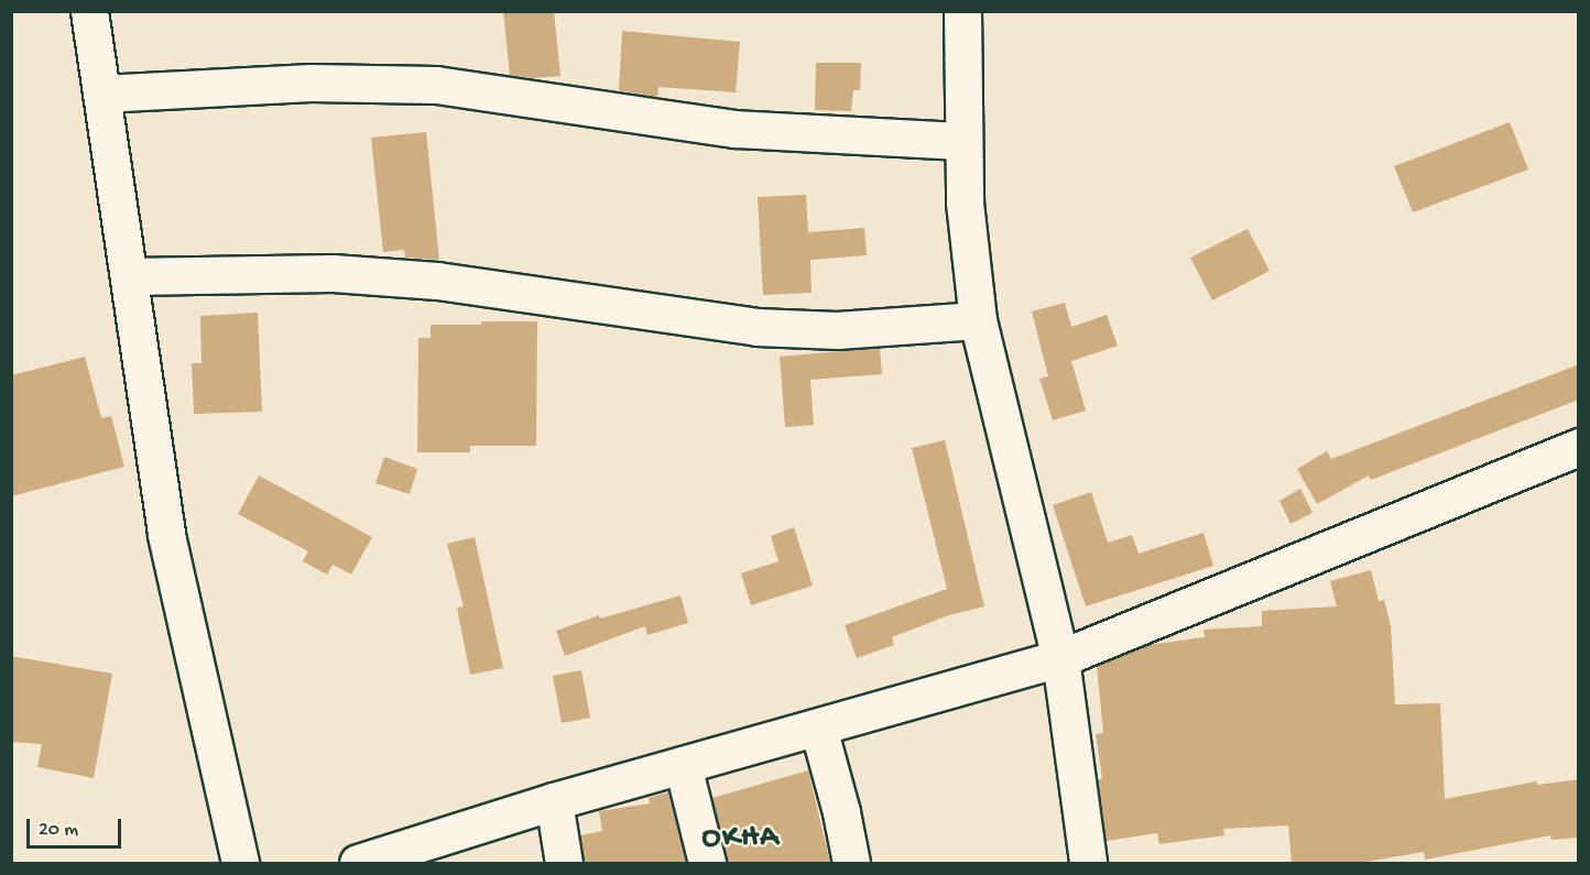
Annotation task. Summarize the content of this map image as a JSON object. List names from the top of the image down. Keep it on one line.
{"districts":["OKHA"],"scale_bar":"20 m"}
